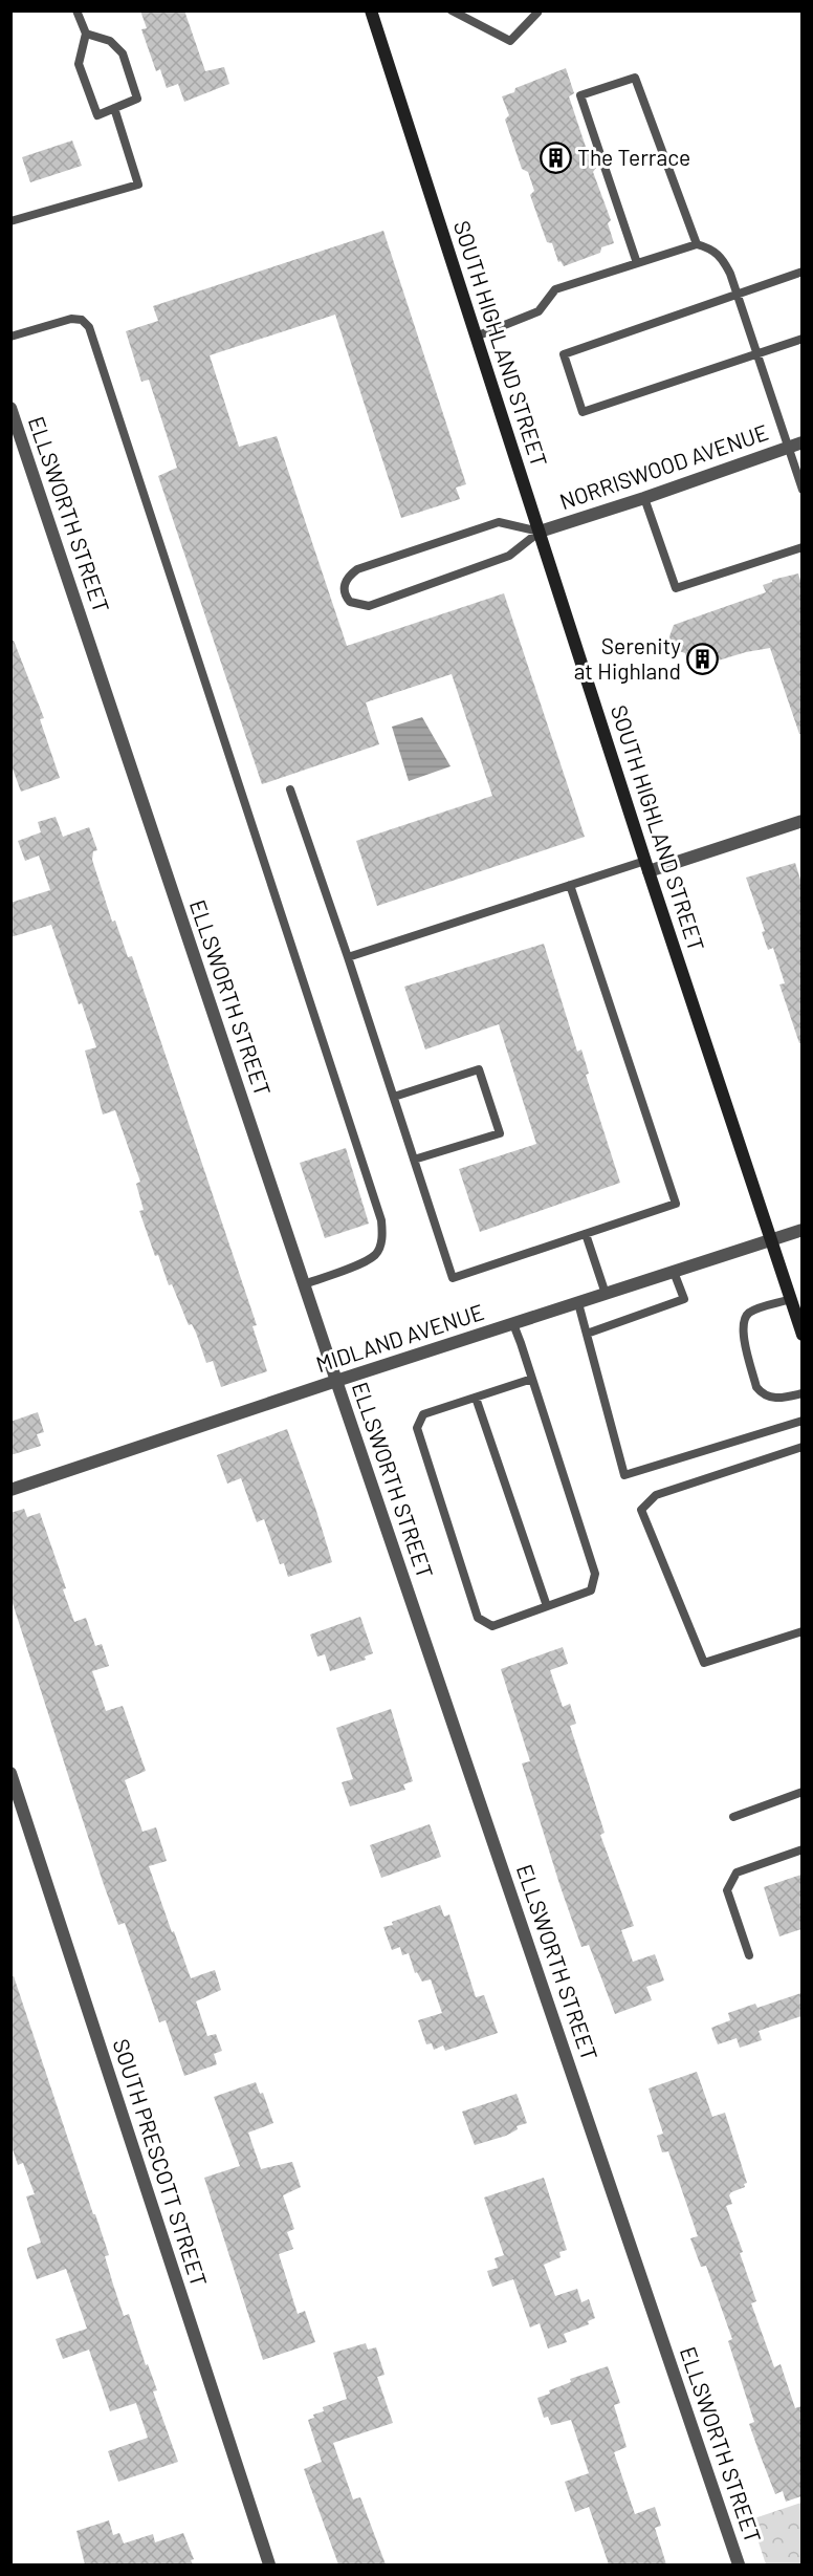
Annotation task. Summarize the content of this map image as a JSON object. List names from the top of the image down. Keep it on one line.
{"streets":{"main road":["SOUTH HIGHLAND STREET"],"street":["NORRISWOOD AVENUE","ELLSWORTH STREET","MIDLAND AVENUE","SOUTH PRESCOTT STREET"]},"crossings":[["SOUTH HIGHLAND STREET","NORRISWOOD AVENUE"],["SOUTH HIGHLAND STREET","MIDLAND AVENUE"],["ELLSWORTH STREET","MIDLAND AVENUE"]],"places":{"building":["The Terrace","Serenity at Highland"]}}
